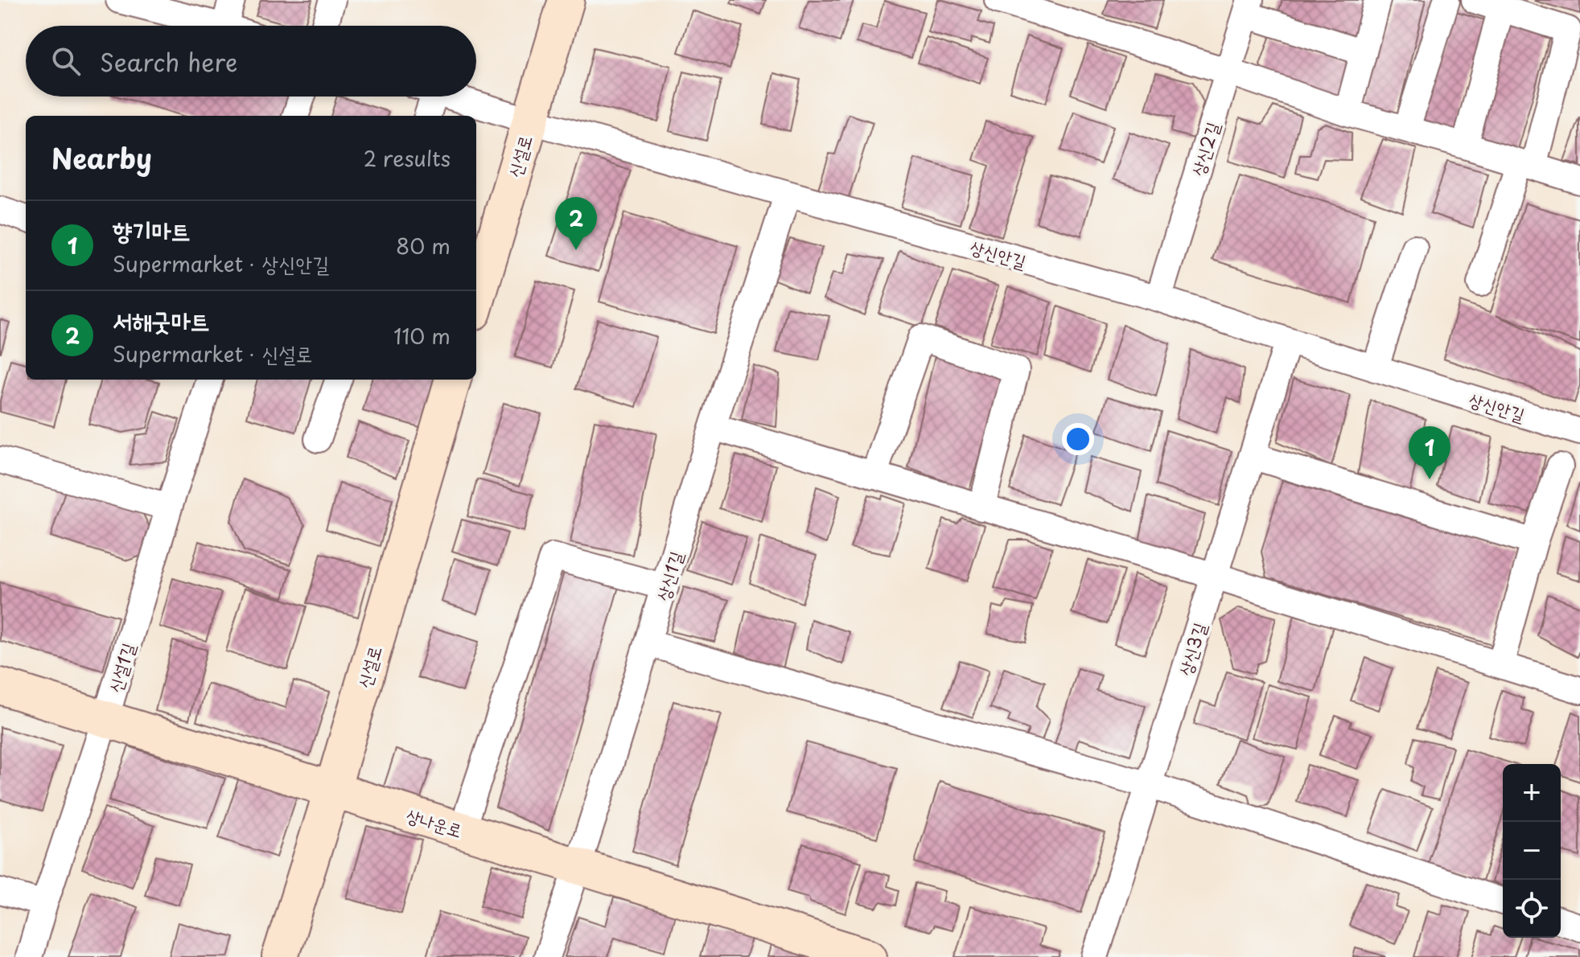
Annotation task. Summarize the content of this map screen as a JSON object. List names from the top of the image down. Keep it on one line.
{"streets":{"street":["상신2길","신설로","상신안길","상신1길","상신3길","신설1길","상나운로"]},"crossings":[["상신2길","상신안길"],["신설로","상신안길"],["신설로","상나운로"],["상신안길","상신1길"],["상신안길","상신3길"],["상신1길","상나운로"],["신설1길","상나운로"]],"page":{"search":"Search here","heading":["Nearby","2 results"],"pins":["2","1"],"list":[{"mark":"1","name":"향기마트","note":"Supermarket · 상신안길","value":"80 m"},{"mark":"2","name":"서해굿마트","note":"Supermarket · 신설로","value":"110 m"}],"map_buttons":["+","−"]}}
